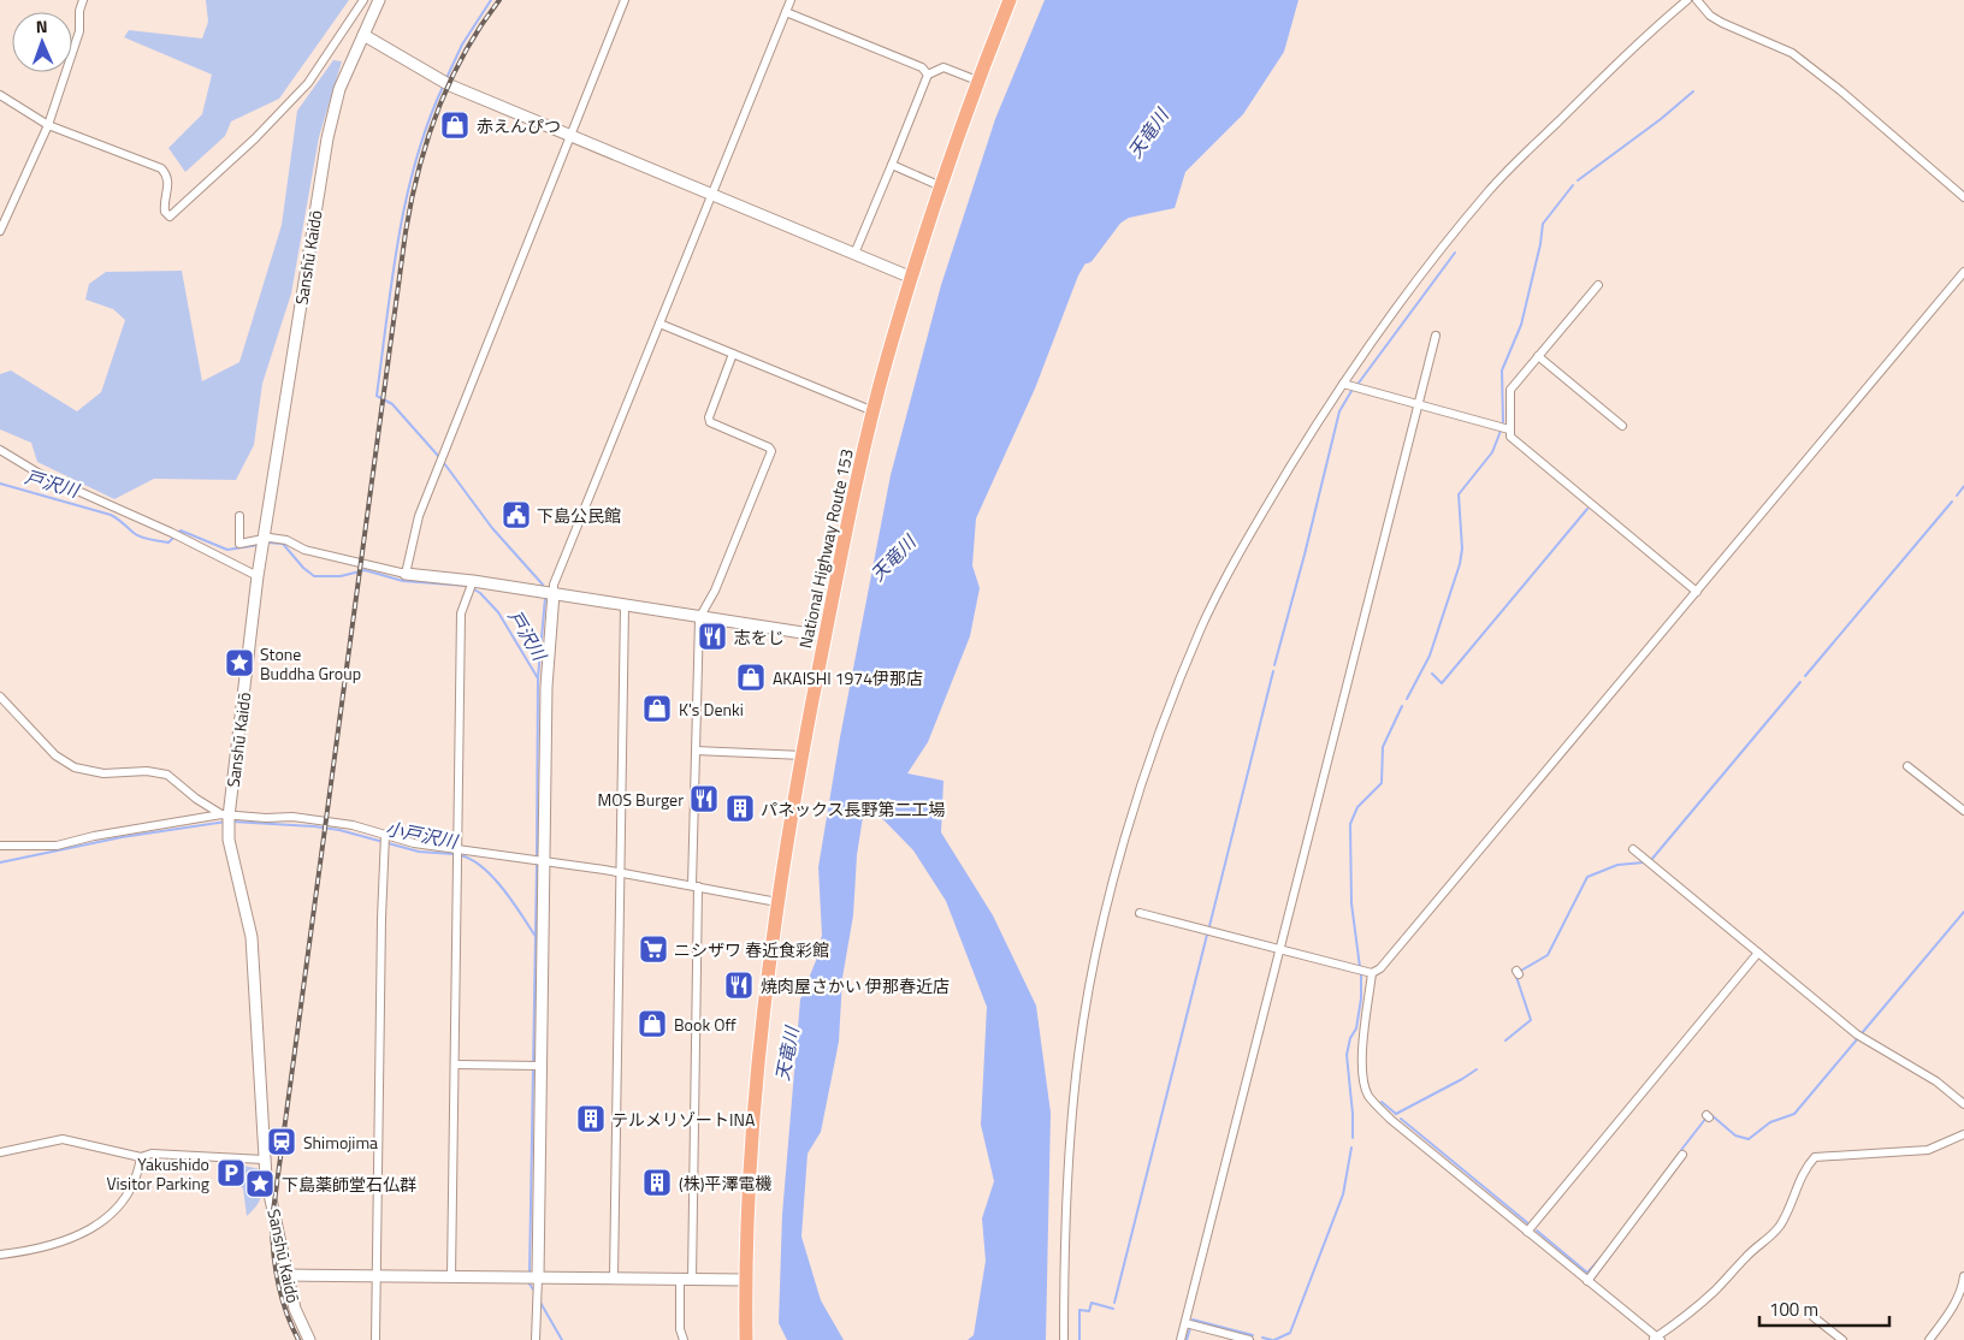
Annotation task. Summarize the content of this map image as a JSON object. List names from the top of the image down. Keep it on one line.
{"streets":{"highway":["National Highway Route 153"],"street":["Sanshū Kaidō"]},"water":["天竜川","戸沢川","小戸沢川"],"places":{"shop":["赤えんぴつ","AKAISHI 1974伊那店","K's Denki","Book Off"],"public building":["下島公民館"],"restaurant":["志をじ","MOS Burger","焼肉屋さかい 伊那春近店"],"place":["Stone Buddha Group","下島薬師堂石仏群"],"building":["パネックス長野第二工場","テルメリゾートINA","(株)平澤電機"],"supermarket":["ニシザワ 春近食彩館"],"station":["Shimojima"],"parking":["Yakushido Visitor Parking"]},"scale_bar":"100 m","north":"top"}
